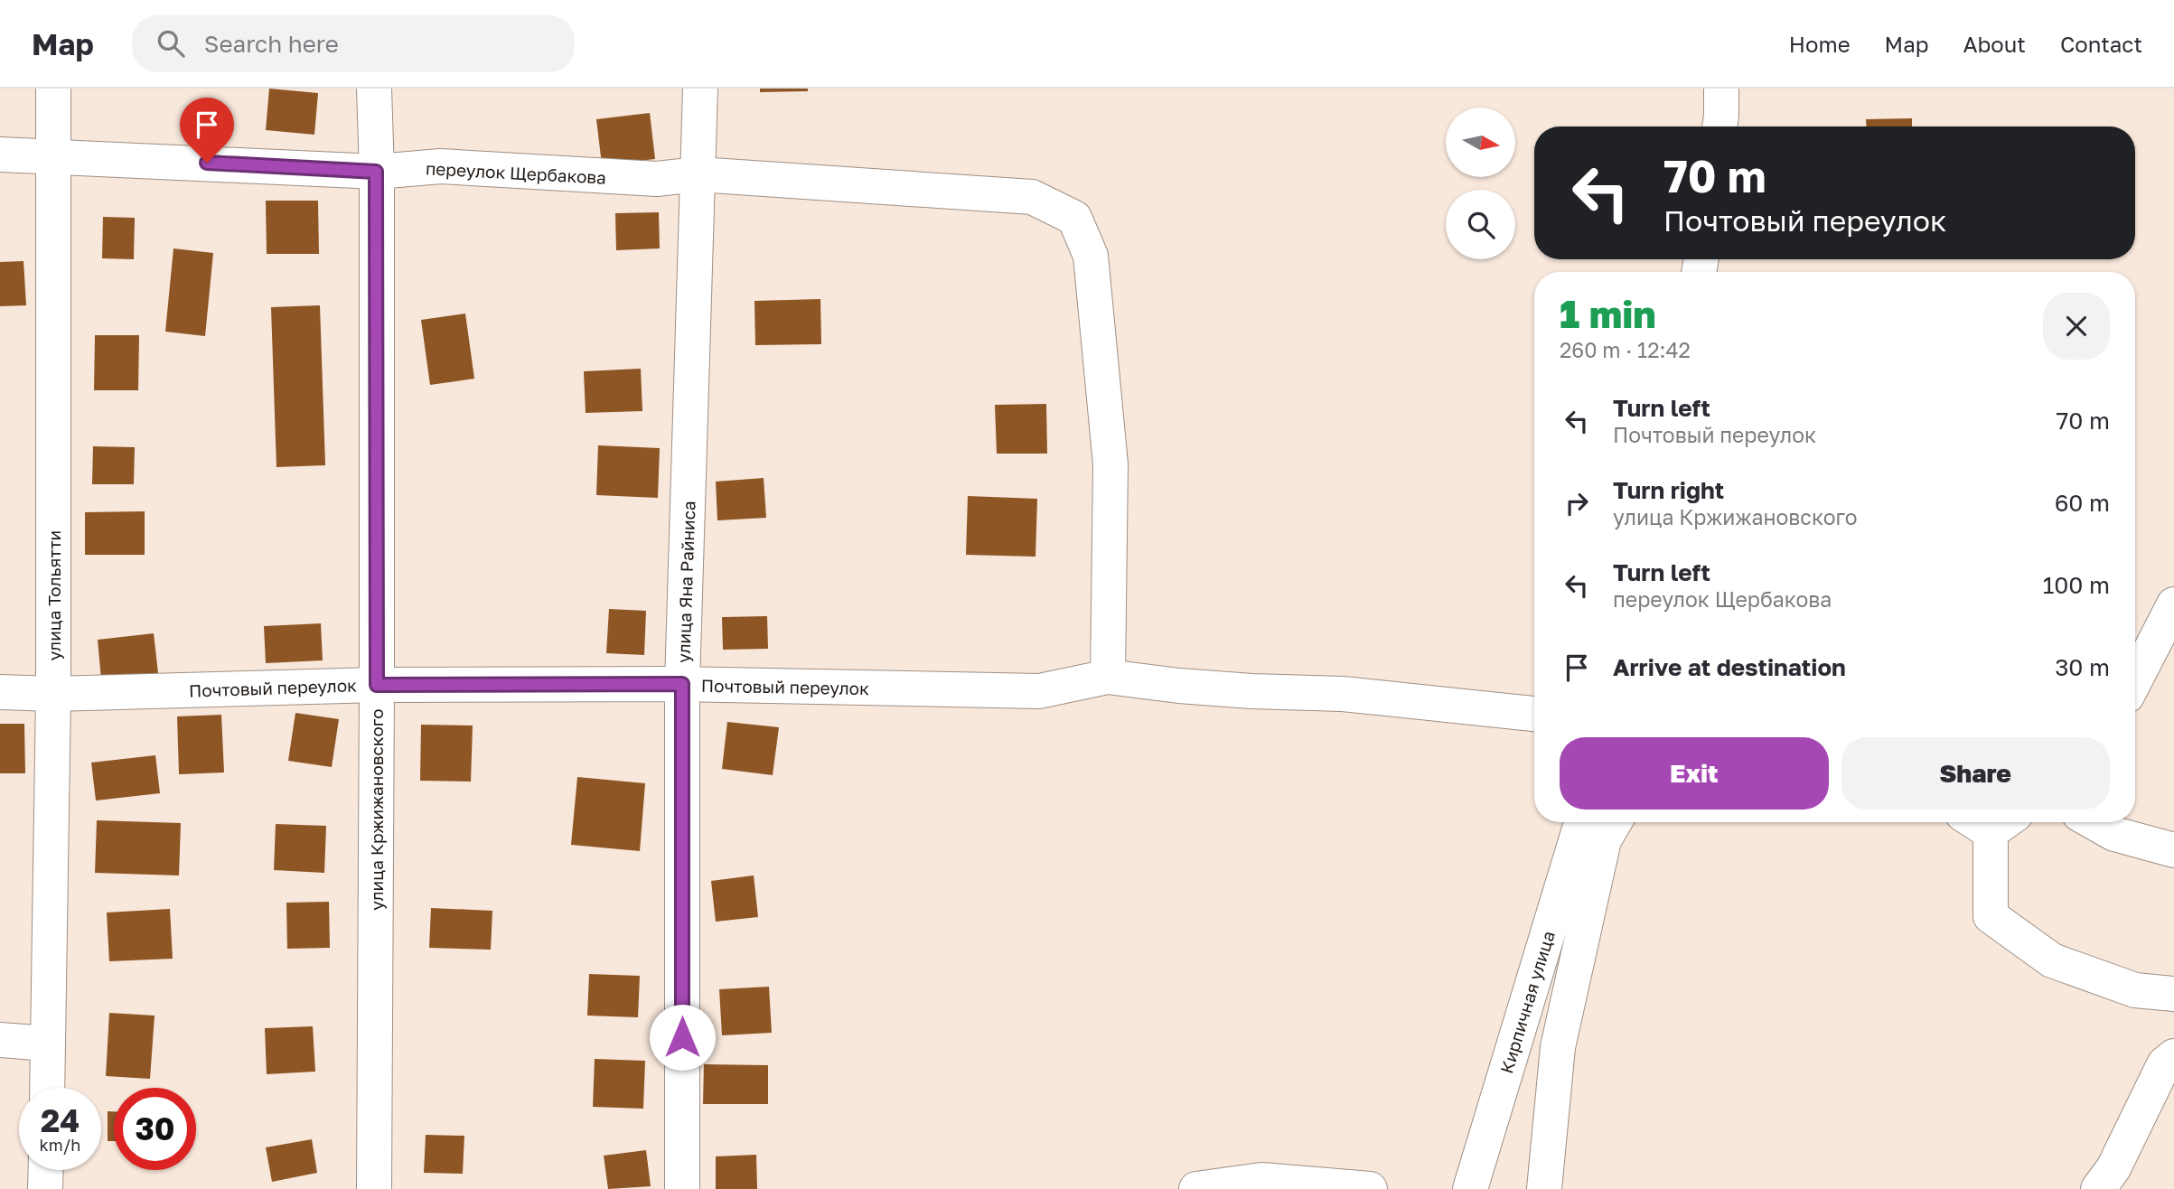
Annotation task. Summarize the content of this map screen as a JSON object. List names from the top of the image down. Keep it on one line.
{"streets":{"street":["переулок Щербакова","улица Яна Райниса","улица Тольятти","Почтовый переулок","улица Кржижановского","Кирпичная улица"]},"crossings":[["переулок Щербакова","улица Яна Райниса"],["переулок Щербакова","улица Тольятти"],["переулок Щербакова","Почтовый переулок"],["переулок Щербакова","улица Кржижановского"],["улица Яна Райниса","Почтовый переулок"],["улица Тольятти","Почтовый переулок"],["Почтовый переулок","улица Кржижановского"]],"north":"right","page":{"header":"Map","search":"Search here","nav":["Home","Map","About","Contact"],"turn":["70 m","Почтовый переулок"],"heading":["1 min","260 m · 12:42"],"list":[{"name":"Turn left","note":"Почтовый переулок","value":"70 m"},{"name":"Turn right","note":"улица Кржижановского","value":"60 m"},{"name":"Turn left","note":"переулок Щербакова","value":"100 m"},{"name":"Arrive at destination","value":"30 m"}],"buttons":["Exit","Share"],"speed":"24 km/h","limit":"30"}}
